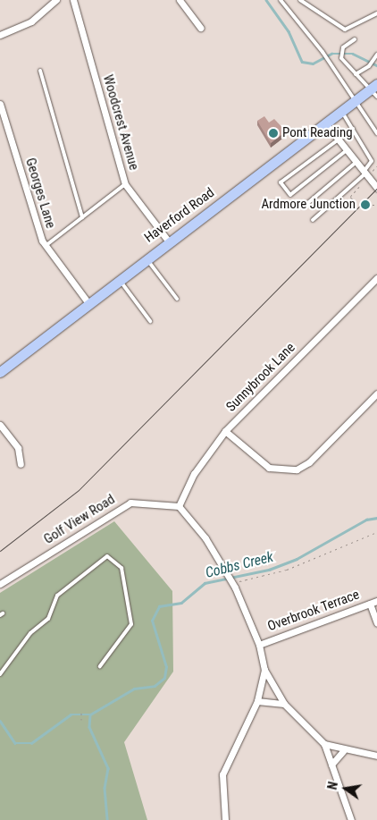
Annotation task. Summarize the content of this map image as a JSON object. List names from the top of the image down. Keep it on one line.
{"streets":{"main road":["Haverford Road"],"street":["Woodcrest Avenue","Georges Lane","Sunnybrook Lane","Golf View Road","Overbrook Terrace"]},"crossings":[["Woodcrest Avenue","Haverford Road"],["Georges Lane","Haverford Road"],["Sunnybrook Lane","Golf View Road"]],"water":["Cobbs Creek"],"places":["Pont Reading","Ardmore Junction"],"north":"left"}
